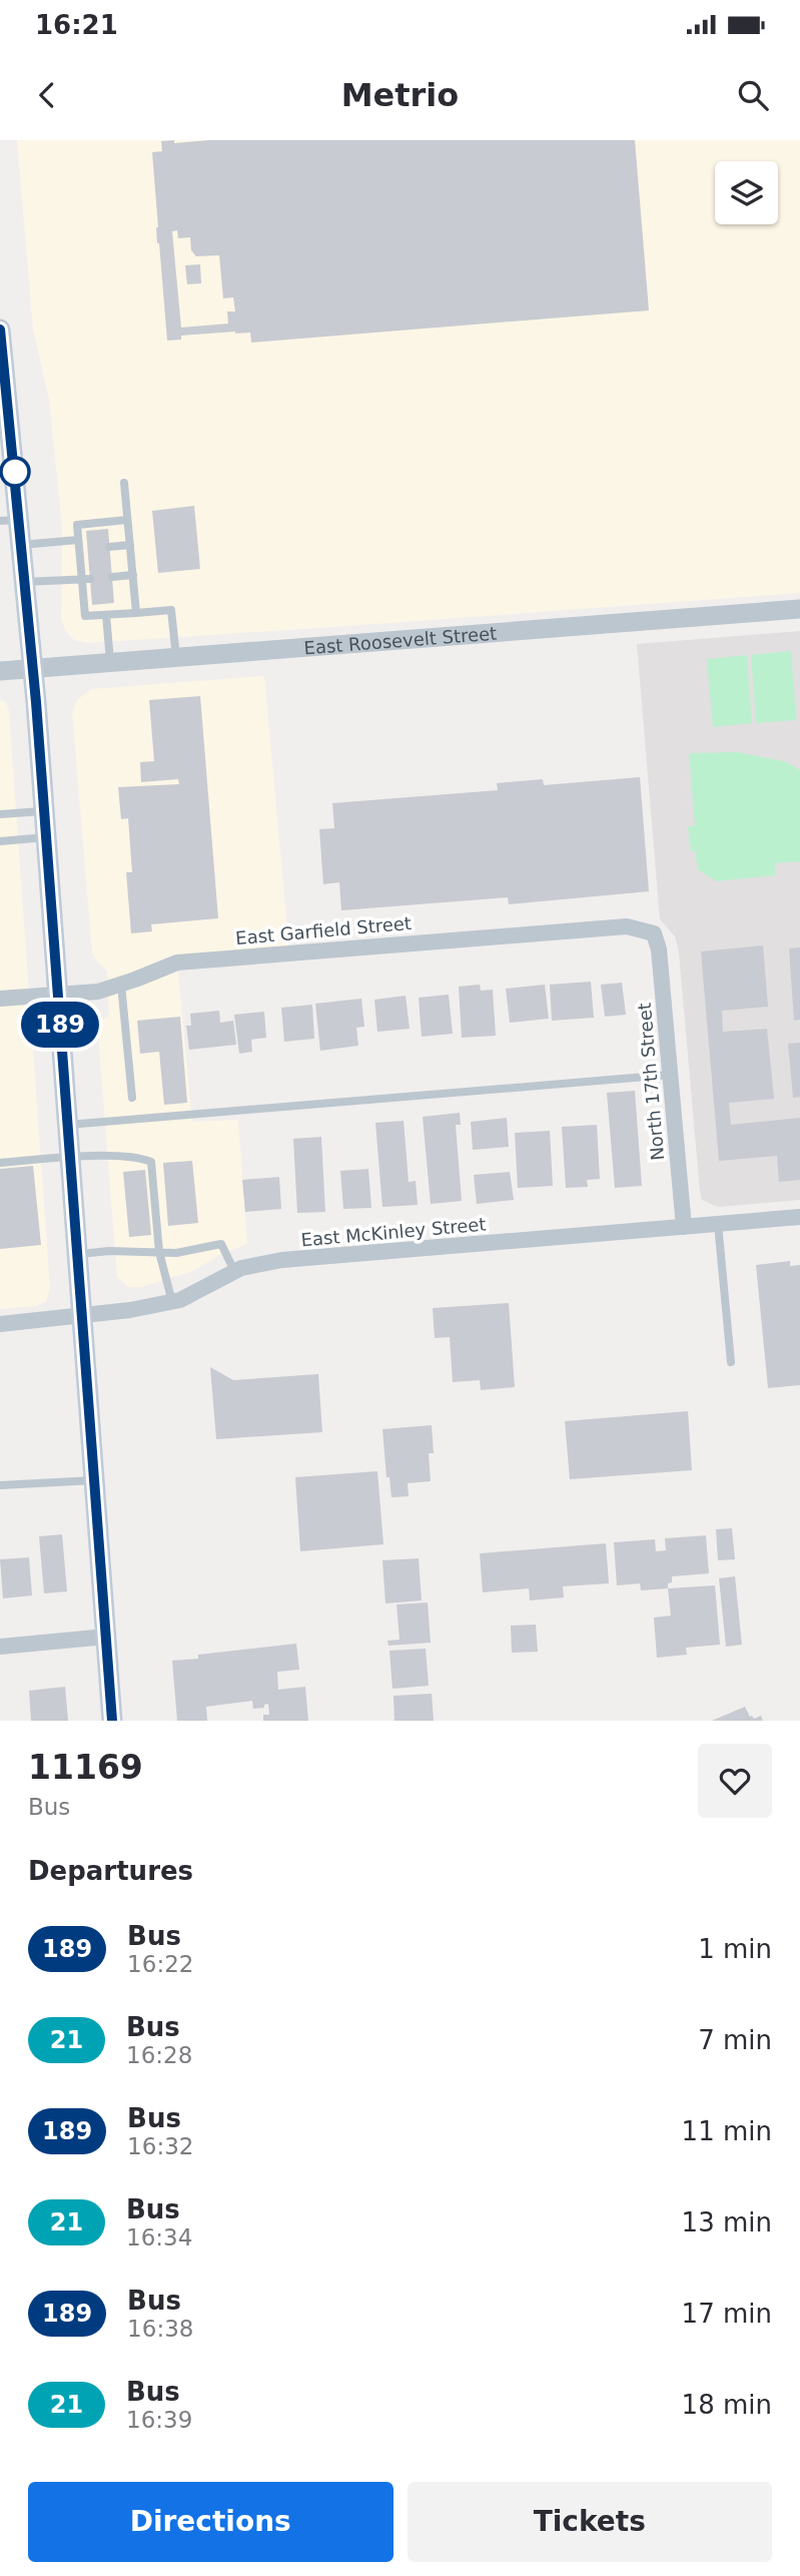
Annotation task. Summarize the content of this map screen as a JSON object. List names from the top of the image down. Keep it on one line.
{"streets":{"street":["East Roosevelt Street","East Garfield Street","North 17th Street","East McKinley Street"]},"crossings":[["East Garfield Street","North 17th Street"],["North 17th Street","East McKinley Street"]],"lines":["bus line 189"],"page":{"status":"16:21","header":"Metrio","on_map":"189","heading":[["11169","Bus"],"Departures"],"list":[{"mark":"189","name":"Bus","note":"16:22","value":"1 min"},{"mark":"21","name":"Bus","note":"16:28","value":"7 min"},{"mark":"189","name":"Bus","note":"16:32","value":"11 min"},{"mark":"21","name":"Bus","note":"16:34","value":"13 min"},{"mark":"189","name":"Bus","note":"16:38","value":"17 min"},{"mark":"21","name":"Bus","note":"16:39","value":"18 min"}],"buttons":["Directions","Tickets"]}}
